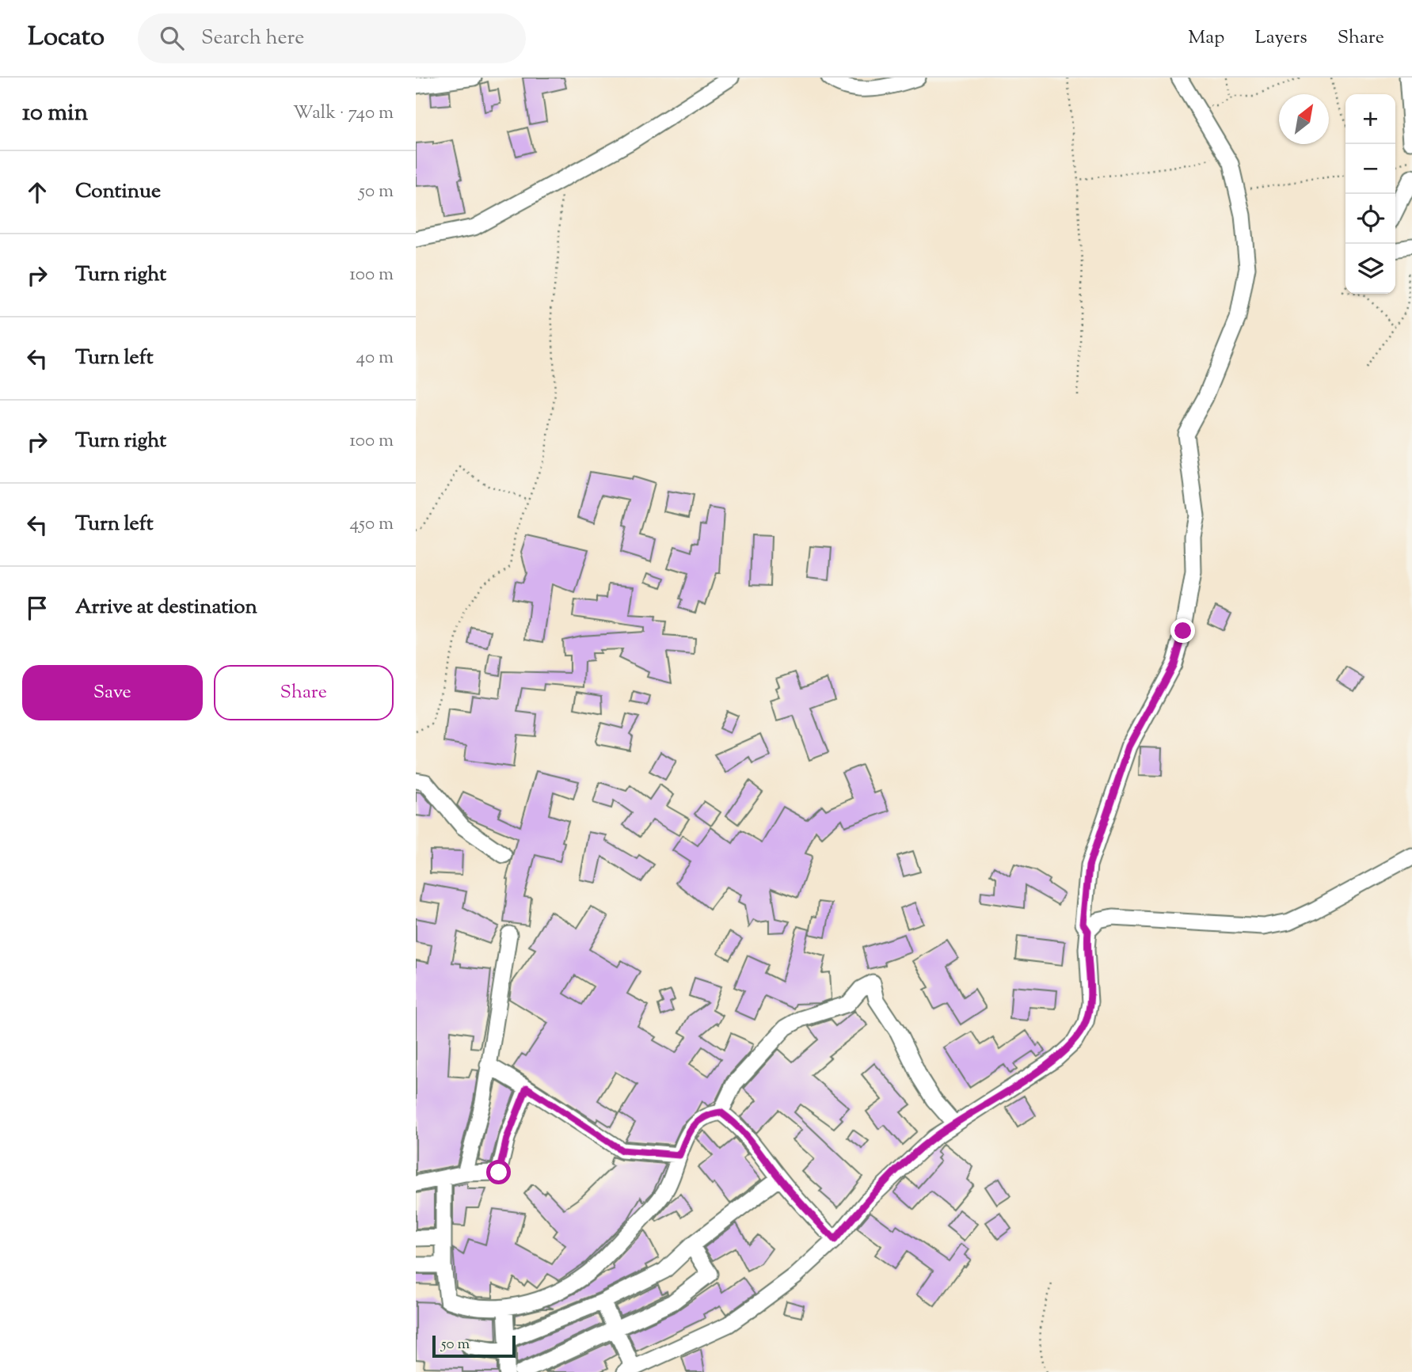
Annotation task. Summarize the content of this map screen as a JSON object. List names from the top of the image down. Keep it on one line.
{"scale_bar":"50 m","north":"top right","page":{"header":"Locato","search":"Search here","nav":["Map","Layers","Share"],"heading":["10 min","Walk · 740 m"],"map_buttons":["+","−"],"list":[["Continue","50 m"],["Turn right","100 m"],["Turn left","40 m"],["Turn right","100 m"],["Turn left","450 m"],"Arrive at destination"],"buttons":["Save","Share"],"scale":"50 m"}}
